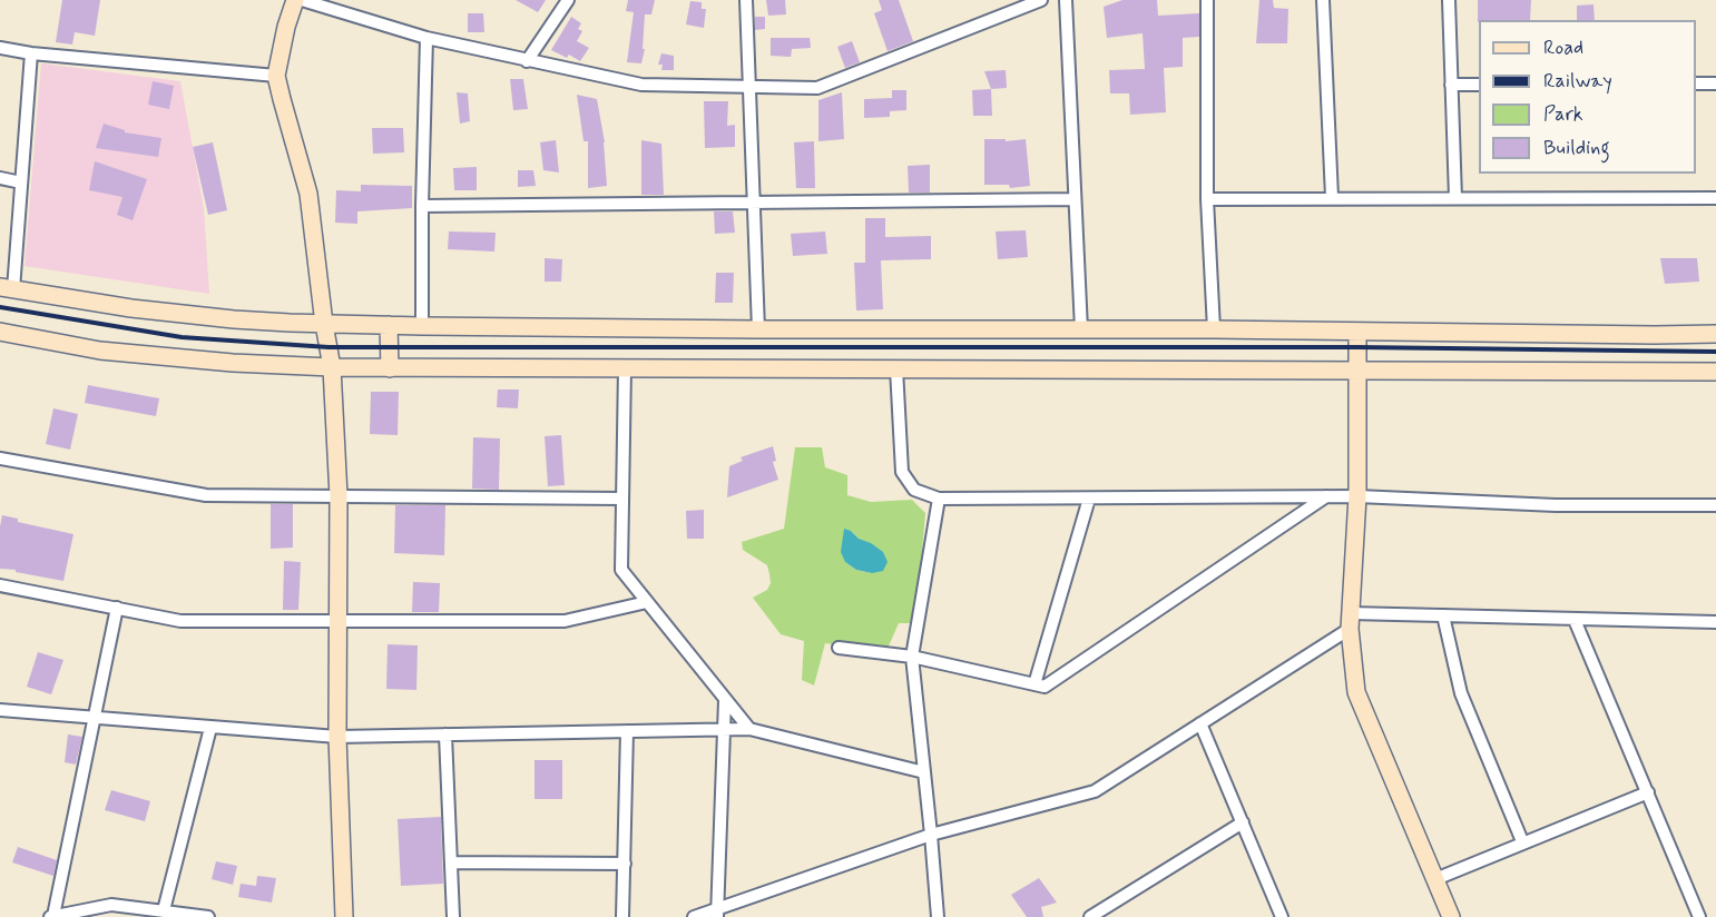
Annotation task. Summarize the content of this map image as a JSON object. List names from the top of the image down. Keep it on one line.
{"legend":["Road","Railway","Park","Building"]}
